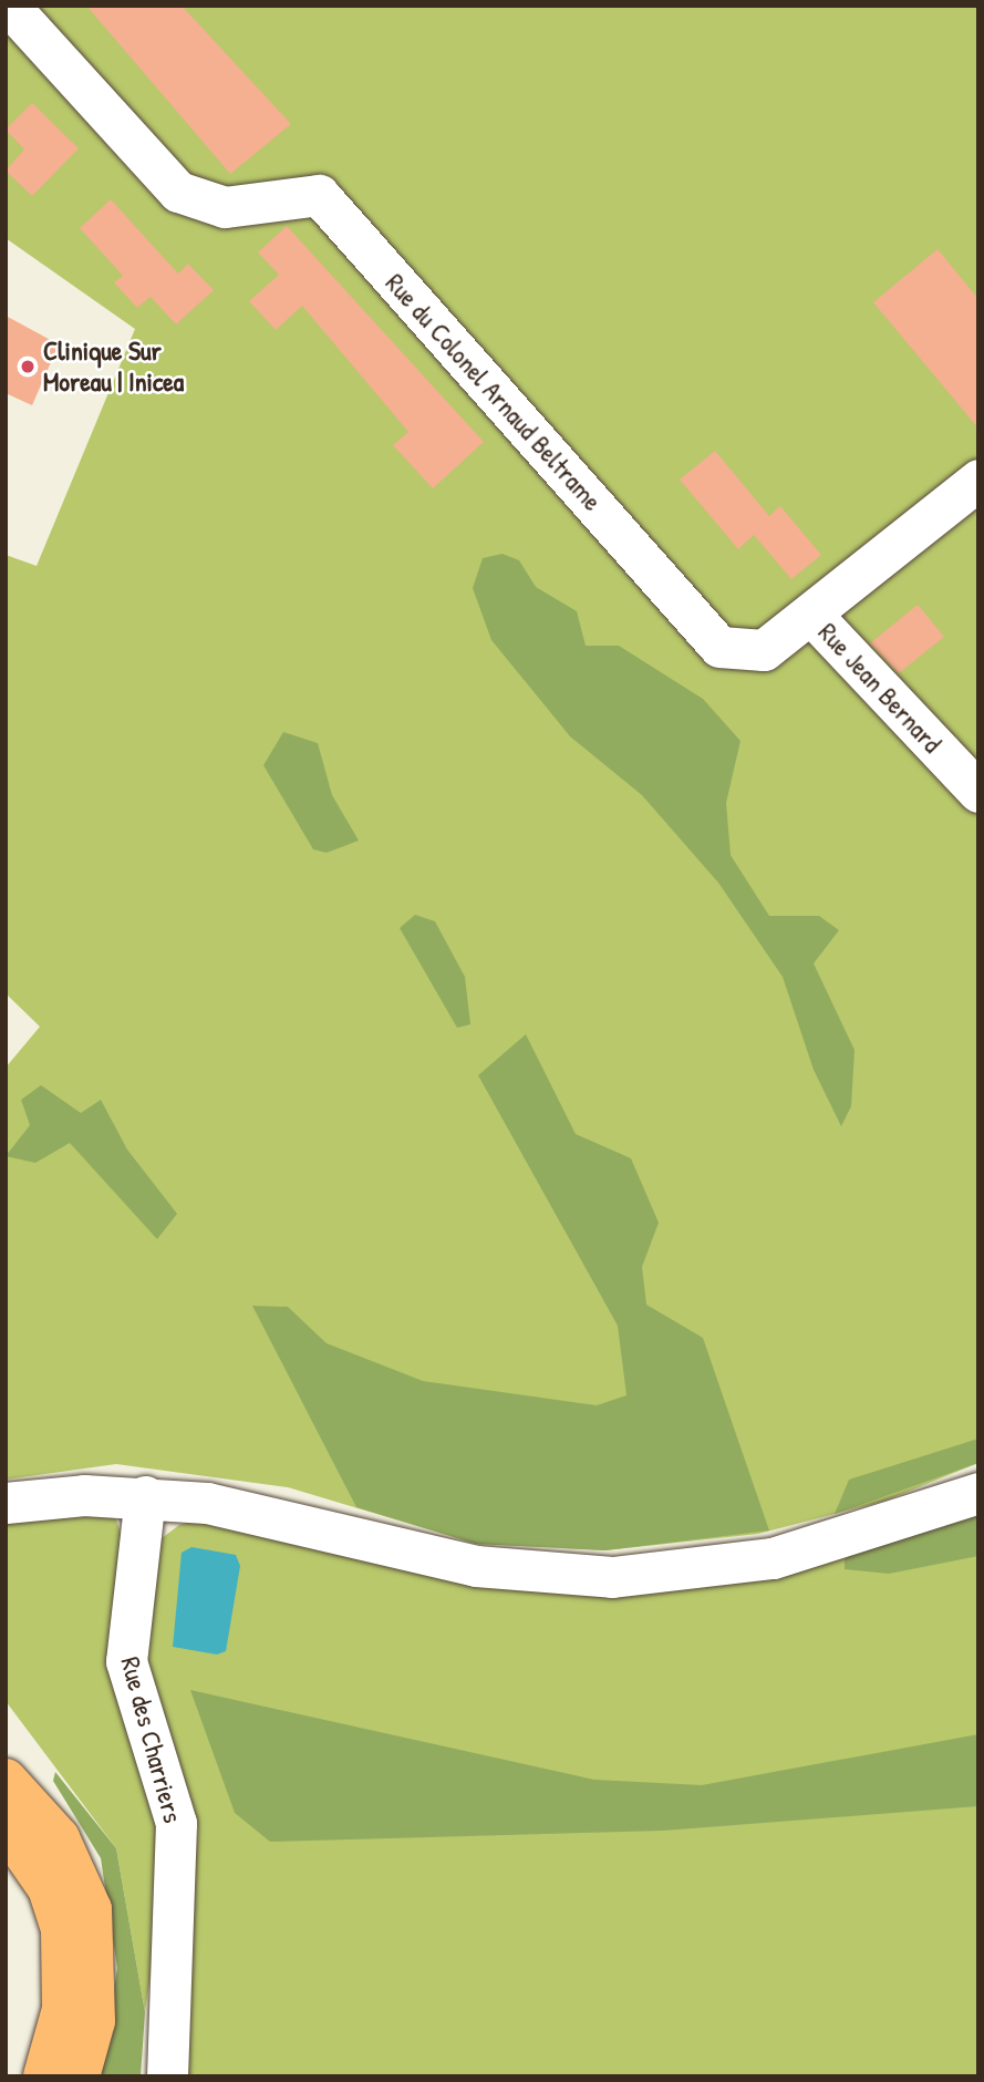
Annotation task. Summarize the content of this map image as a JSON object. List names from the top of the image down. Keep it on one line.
{"streets":{"street":["Rue du Colonel Arnaud Beltrame","Rue Jean Bernard","Rue des Charriers"]},"crossings":[["Rue du Colonel Arnaud Beltrame","Rue Jean Bernard"]],"places":["Clinique Sur Moreau | Inicea"]}
